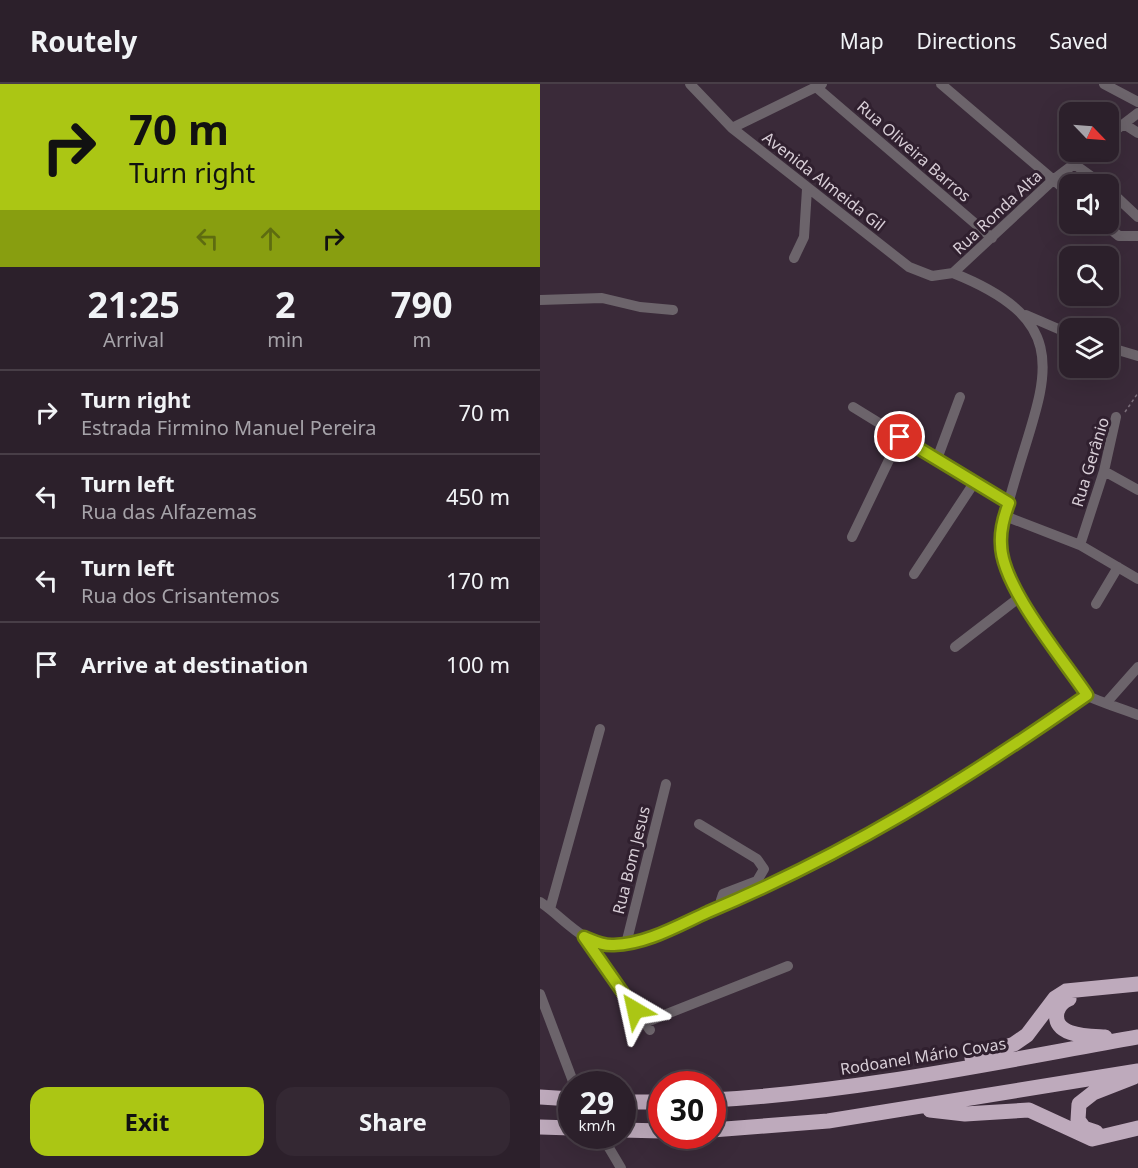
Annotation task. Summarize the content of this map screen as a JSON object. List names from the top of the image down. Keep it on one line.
{"streets":{"highway":["Rodoanel Mário Covas"],"street":["Rua Oliveira Barros","Avenida Almeida Gil","Rua Ronda Alta","Rua Gerânio","Rua Bom Jesus"]},"crossings":[["Rua Oliveira Barros","Rua Ronda Alta"],["Avenida Almeida Gil","Rua Ronda Alta"]],"north":"bottom right","page":{"header":"Routely","nav":["Map","Directions","Saved"],"turn":["70 m","Turn right"],"eta":["21:25","Arrival","2","min","790","m"],"list":[{"name":"Turn right","note":"Estrada Firmino Manuel Pereira","value":"70 m"},{"name":"Turn left","note":"Rua das Alfazemas","value":"450 m"},{"name":"Turn left","note":"Rua dos Crisantemos","value":"170 m"},{"name":"Arrive at destination","value":"100 m"}],"speed":"29 km/h","limit":"30","buttons":["Exit","Share"]}}
